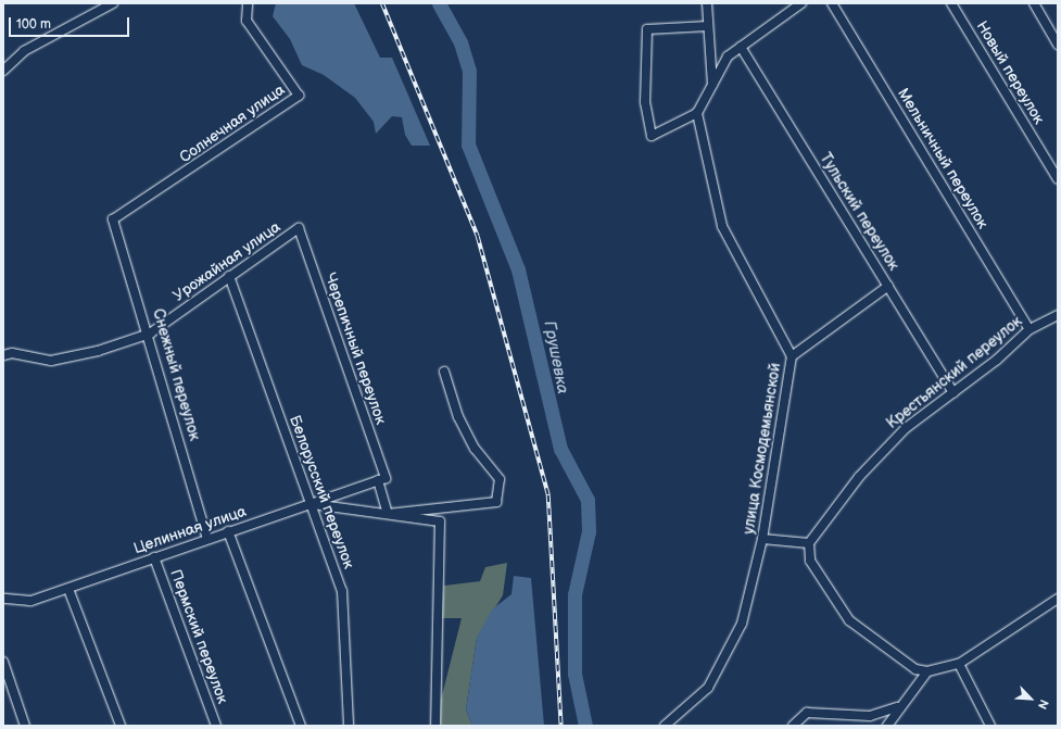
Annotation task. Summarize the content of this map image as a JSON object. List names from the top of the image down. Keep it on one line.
{"streets":{"street":["Новый переулок","Солнечная улица","Мельничный переулок","Тульский переулок","Урожайная улица","Черепичный переулок","Крестьянский переулок","Снежный переулок","улица Космодемьянской","Белорусский переулок","Целинная улица","Пермский переулок"]},"crossings":[["Солнечная улица","Снежный переулок"],["Мельничный переулок","Крестьянский переулок"],["Тульский переулок","Крестьянский переулок"],["Урожайная улица","Черепичный переулок"],["Урожайная улица","Снежный переулок"],["Урожайная улица","Белорусский переулок"],["Черепичный переулок","Целинная улица"],["Снежный переулок","Целинная улица"],["Белорусский переулок","Целинная улица"],["Целинная улица","Пермский переулок"]],"water":["Грушевка"],"scale_bar":"100 m","north":"bottom right"}
